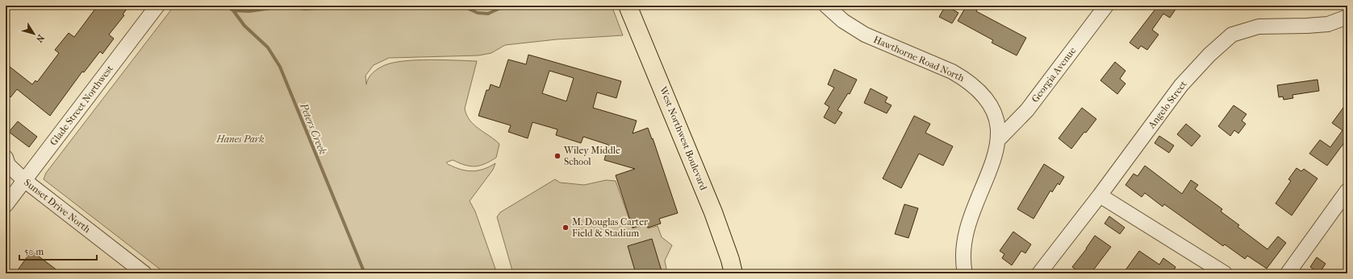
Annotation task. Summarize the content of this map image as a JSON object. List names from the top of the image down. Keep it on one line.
{"streets":{"main road":["West Northwest Boulevard"],"street":["Hawthorne Road North","Georgia Avenue","Angelo Street","Glade Street Northwest","Sunset Drive North"]},"crossings":[["Hawthorne Road North","Georgia Avenue"],["Glade Street Northwest","Sunset Drive North"]],"water":["Peters Creek"],"parks":["Hanes Park"],"places":["Wiley Middle School","M. Douglas Carter Field & Stadium"],"scale_bar":"50 m","north":"bottom right"}
